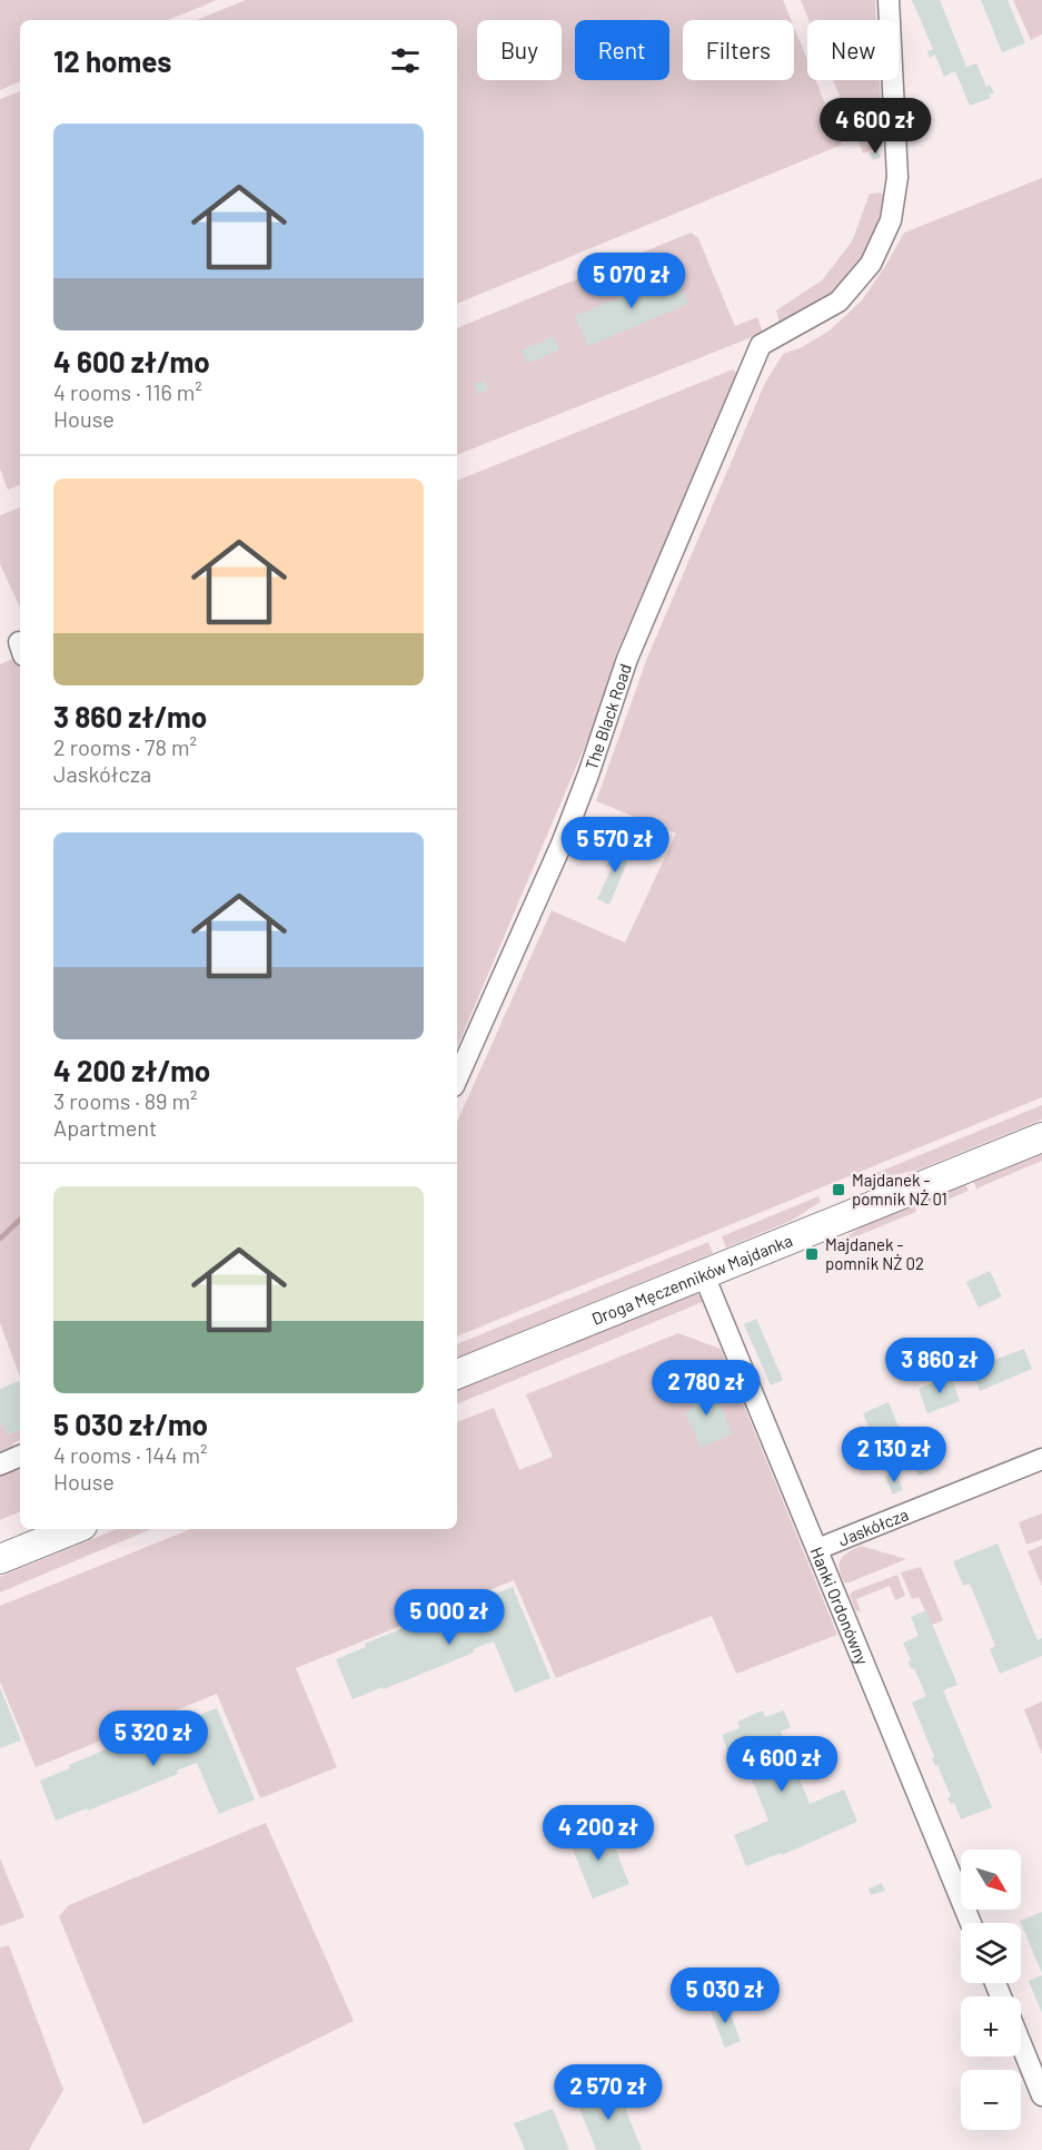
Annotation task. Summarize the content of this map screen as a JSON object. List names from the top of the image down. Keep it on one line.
{"streets":{"street":["The Black Road","Droga Męczenników Majdanka","Jaskółcza","Hanki Ordonówny"]},"crossings":[["Droga Męczenników Majdanka","Hanki Ordonówny"],["Jaskółcza","Hanki Ordonówny"]],"places":{"transit":["Majdanek - pomnik NŻ 01","Majdanek - pomnik NŻ 02"]},"north":"bottom right","page":{"chip":["Buy","Rent","Filters","New"],"heading":"12 homes","price":["4 600 zł","5 070 zł","5 570 zł","3 860 zł","2 780 zł","2 130 zł","5 000 zł","5 320 zł","4 600 zł","4 200 zł","5 030 zł","2 570 zł"],"list":[{"name":"4 600 zł/mo","note":"4 rooms · 116 m² · House"},{"name":"3 860 zł/mo","note":"2 rooms · 78 m² · Jaskółcza"},{"name":"4 200 zł/mo","note":"3 rooms · 89 m² · Apartment"},{"name":"5 030 zł/mo","note":"4 rooms · 144 m² · House"}],"map_buttons":["+","−"]}}
